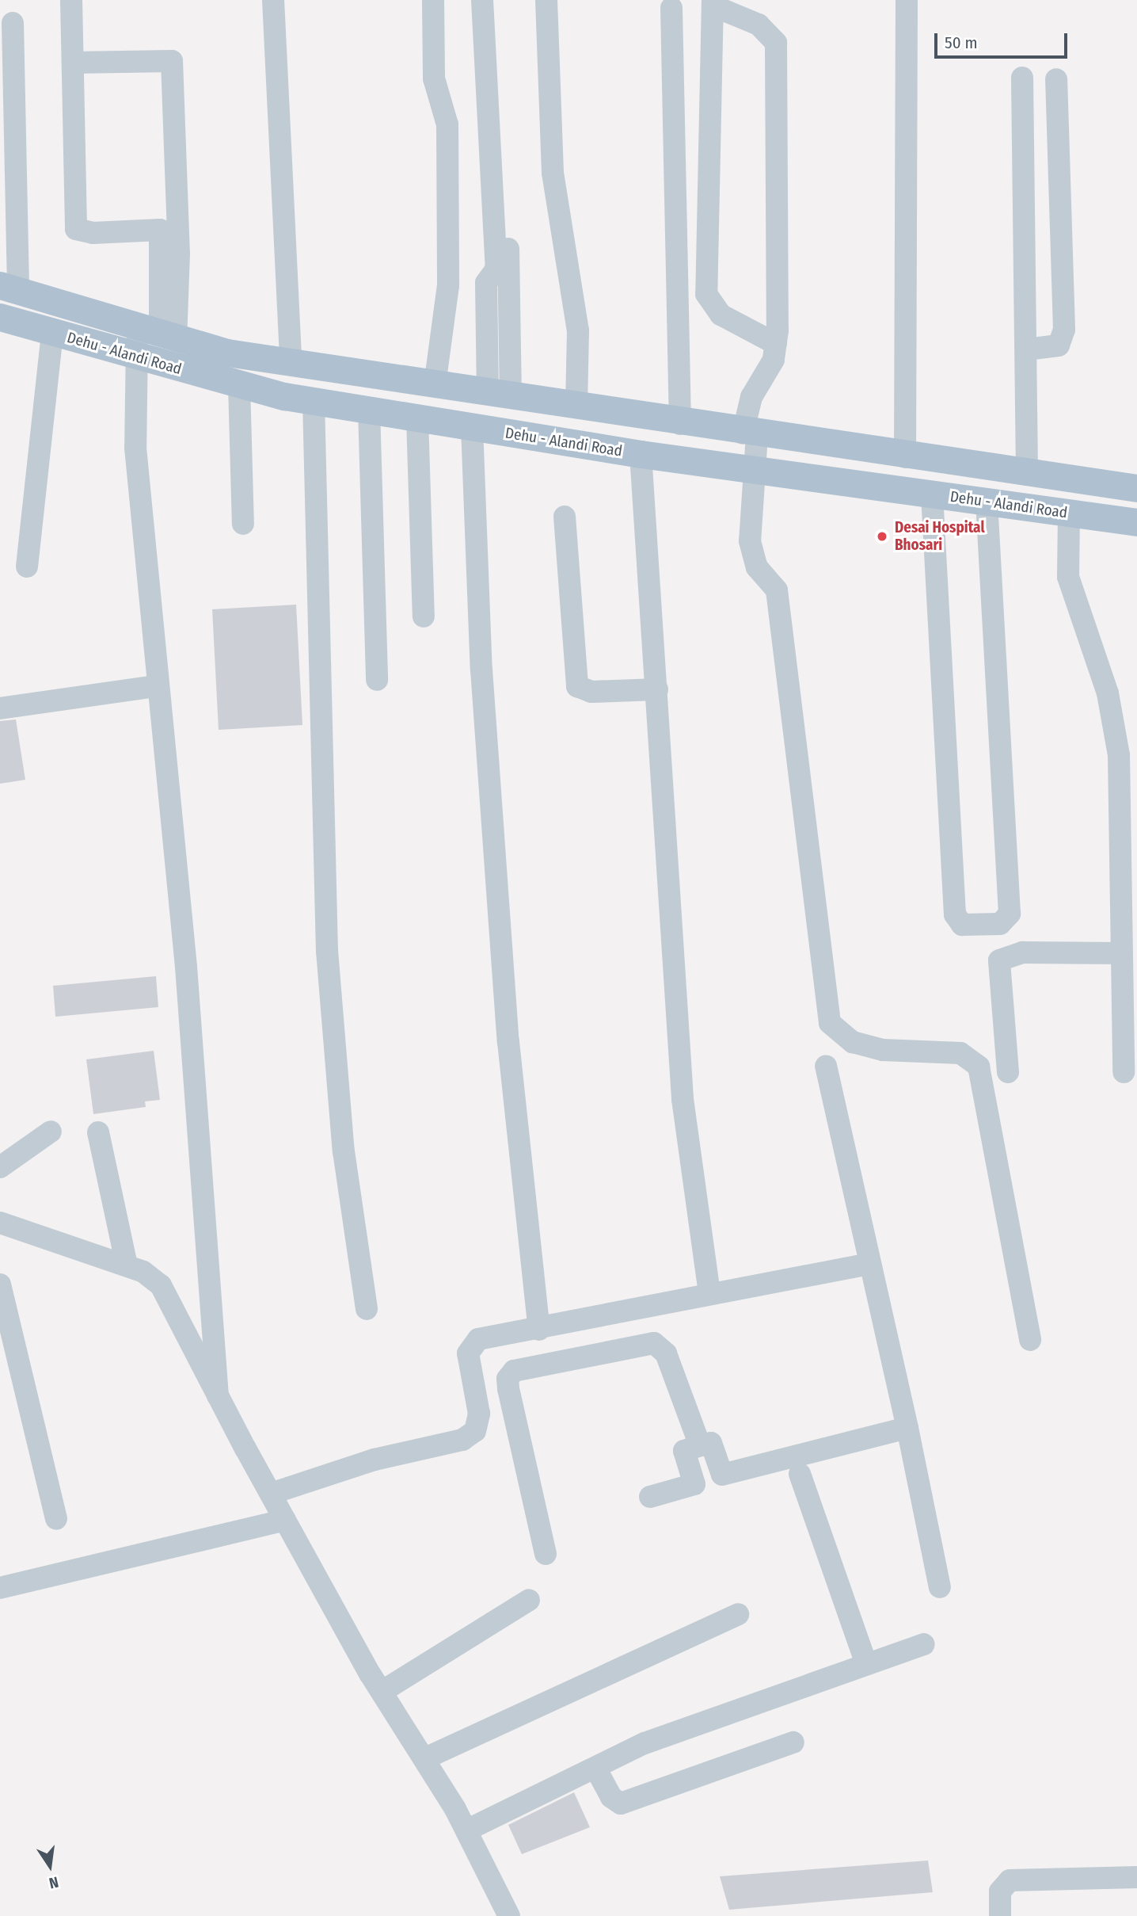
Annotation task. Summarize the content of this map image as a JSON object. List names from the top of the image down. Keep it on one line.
{"streets":{"main road":["Dehu - Alandi Road"]},"places":["Desai Hospital Bhosari"],"scale_bar":"50 m","north":"bottom"}
